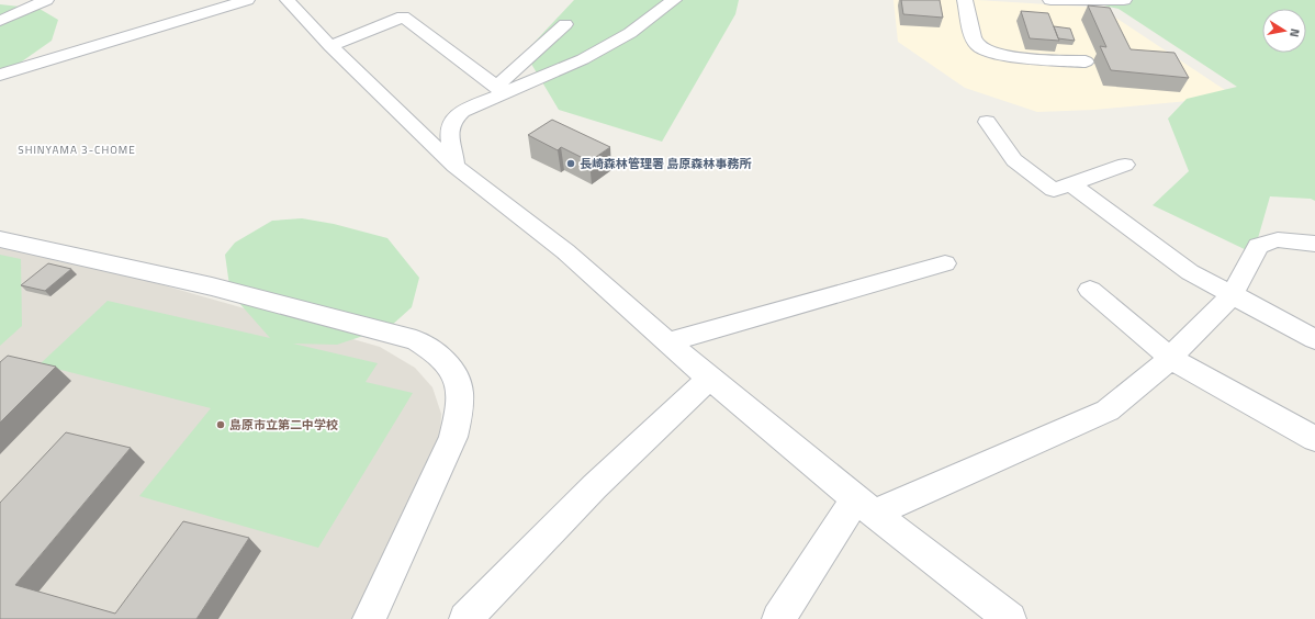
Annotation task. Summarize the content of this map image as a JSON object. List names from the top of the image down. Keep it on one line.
{"districts":["SHINYAMA 3-CHOME"],"places":["長崎森林管理署 島原森林事務所","島原市立第二中学校"],"north":"right"}
